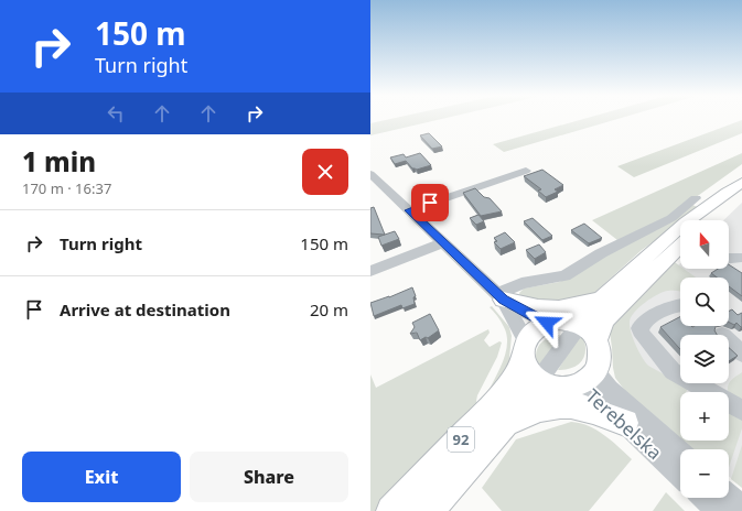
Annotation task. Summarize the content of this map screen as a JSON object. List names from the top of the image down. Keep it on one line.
{"streets":{"main road":["92"],"street":["Terebelska"]},"north":"top","page":{"turn":["150 m","Turn right"],"heading":["1 min","170 m · 16:37"],"list":[{"name":"Turn right","value":"150 m"},{"name":"Arrive at destination","value":"20 m"}],"map_buttons":["+","−"],"buttons":["Exit","Share"]}}
